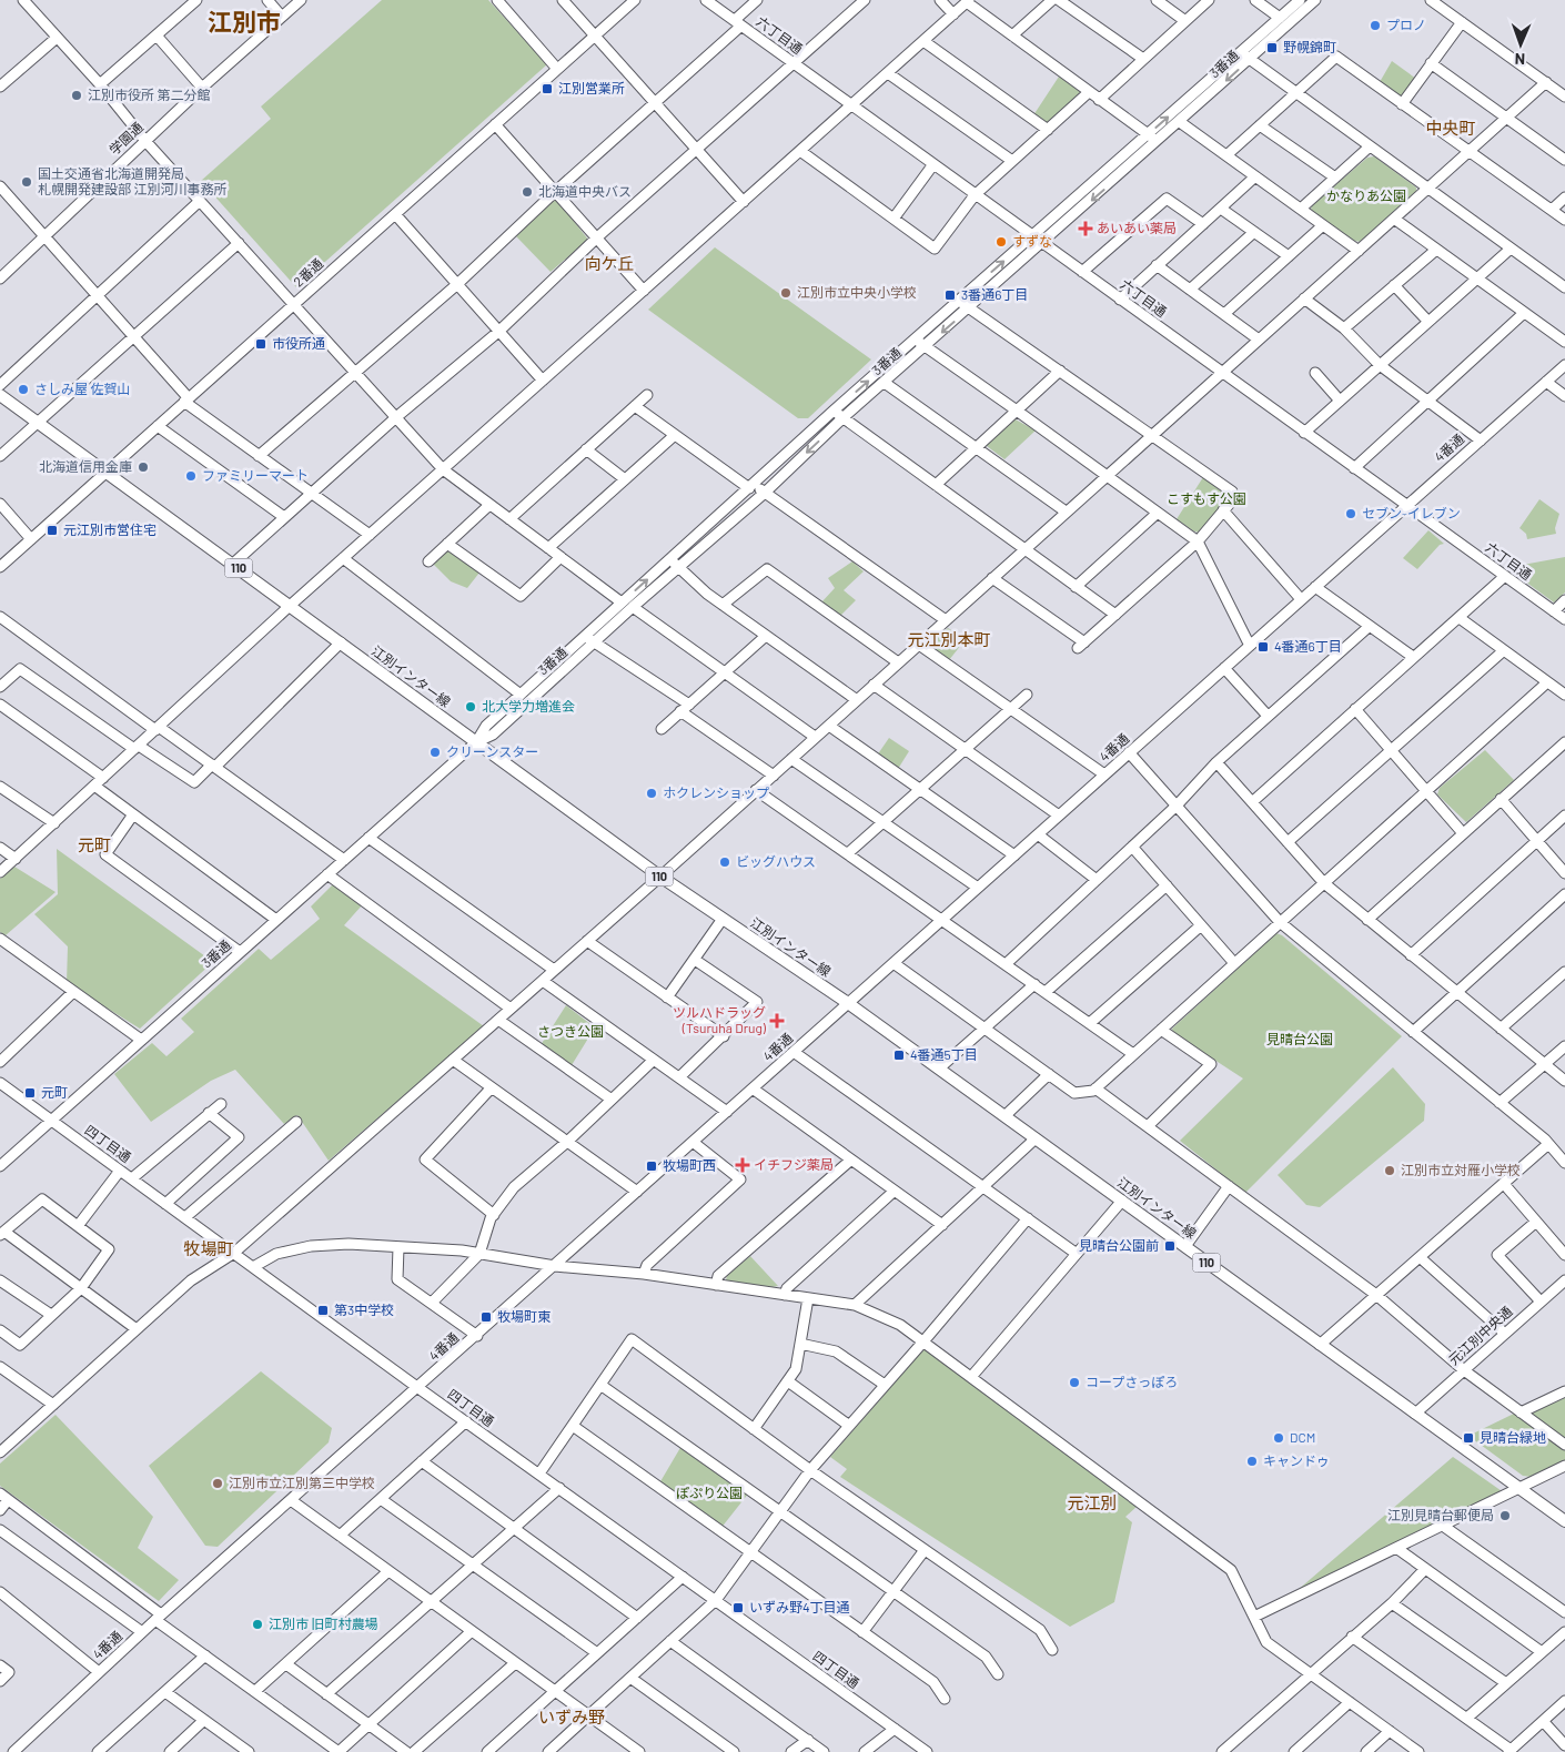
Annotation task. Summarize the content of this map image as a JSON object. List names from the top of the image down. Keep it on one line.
{"streets":{"main road":["110","江別インター線"],"street":["六丁目通","3番通","学園通","2番通","4番通","四丁目通","元江別中央通"]},"crossings":[["六丁目通","3番通"],["六丁目通","4番通"],["3番通","江別インター線"],["3番通","四丁目通"],["2番通","江別インター線"],["4番通","江別インター線"],["4番通","四丁目通"],["江別インター線","元江別中央通"]],"districts":["江別市","中央町","向ケ丘","元江別本町","元町","牧場町","元江別","いずみ野"],"parks":["かなりあ公園","こすもす公園","さつき公園","見晴台公園","ぽぷり公園"],"places":{"other":["プロノ","江別市役所 第二分館","国土交通省北海道開発局 札幌開発建設部 江別河川事務所","北海道中央バス","すずな","江別市立中央小学校","さしみ屋 佐賀山","北海道信用金庫","ファミリーマート","セブン-イレブン","北大学力増進会","クリーンスター","ホクレンショップ","ビッグハウス","江別市立対雁小学校","コープさっぽろ","DCM","キャンドゥ","江別市立江別第三中学校","江別見晴台郵便局","江別市 旧町村農場"],"transit":["野幌錦町","江別営業所","3番通6丁目","市役所通","元江別市営住宅","4番通6丁目","4番通5丁目","元町","牧場町西","見晴台公園前","第3中学校","牧場町東","見晴台緑地","いずみ野4丁目通"],"health":["あいあい薬局","ツルハドラッグ (Tsuruha Drug)","イチフジ薬局"]},"north":"bottom"}
